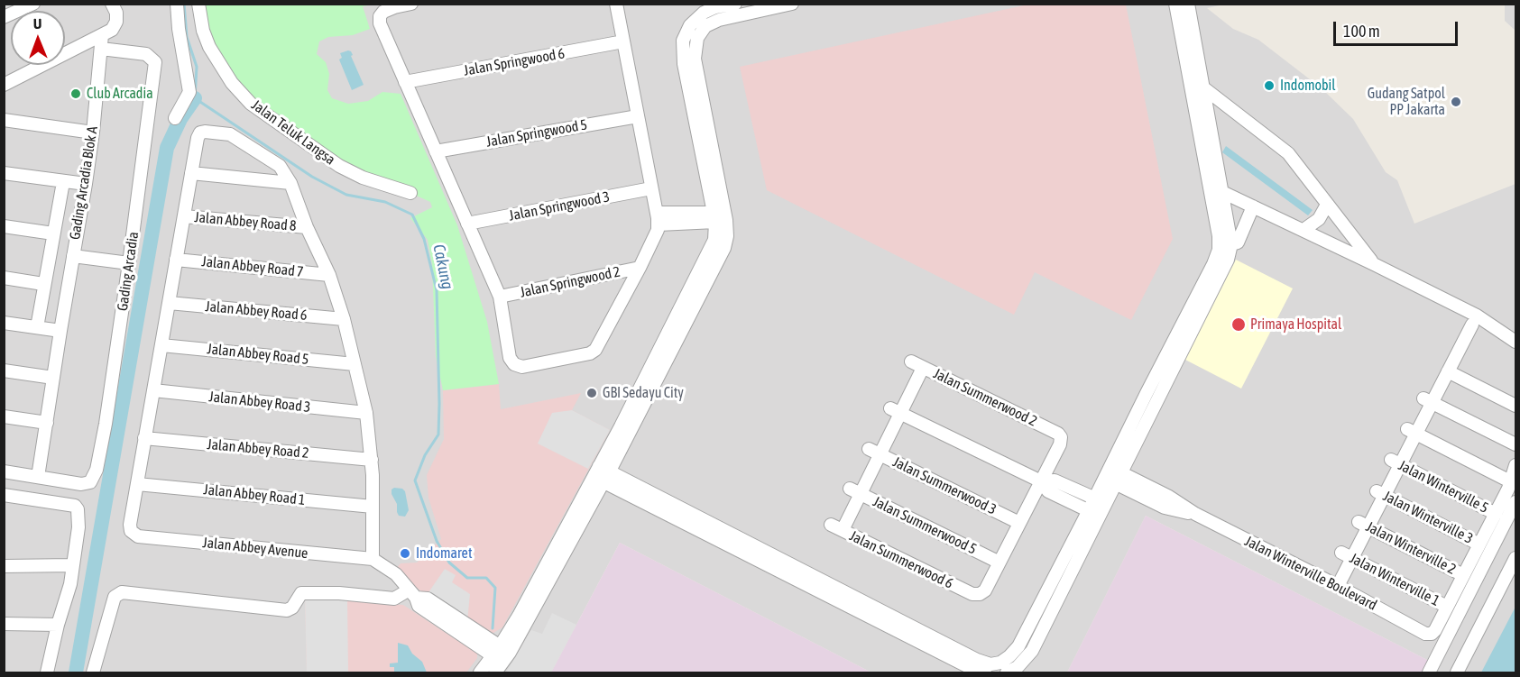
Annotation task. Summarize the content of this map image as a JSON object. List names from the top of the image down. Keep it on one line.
{"streets":{"street":["Jalan Springwood 6","Jalan Teluk Langsa","Jalan Springwood 5","Gading Arcadia Blok A","Jalan Springwood 3","Jalan Abbey Road 8","Jalan Abbey Road 7","Gading Arcadia","Jalan Springwood 2","Jalan Abbey Road 6","Jalan Abbey Road 5","Jalan Summerwood 2","Jalan Abbey Road 3","Jalan Abbey Road 2","Jalan Summerwood 3","Jalan Winterville 5","Jalan Abbey Road 1","Jalan Winterville 3","Jalan Summerwood 5","Jalan Abbey Avenue","Jalan Winterville 2","Jalan Summerwood 6","Jalan Winterville Boulevard","Jalan Winterville 1"]},"crossings":[["Gading Arcadia Blok A","Gading Arcadia"],["Jalan Abbey Road 1","Jalan Abbey Avenue"],["Jalan Summerwood 5","Jalan Summerwood 6"],["Jalan Winterville Boulevard","Jalan Winterville 1"]],"water":["Cakung"],"places":["Indomobil","Club Arcadia","Gudang Satpol PP Jakarta","Primaya Hospital","GBI Sedayu City","Indomaret"],"scale_bar":"100 m","north":"top"}
